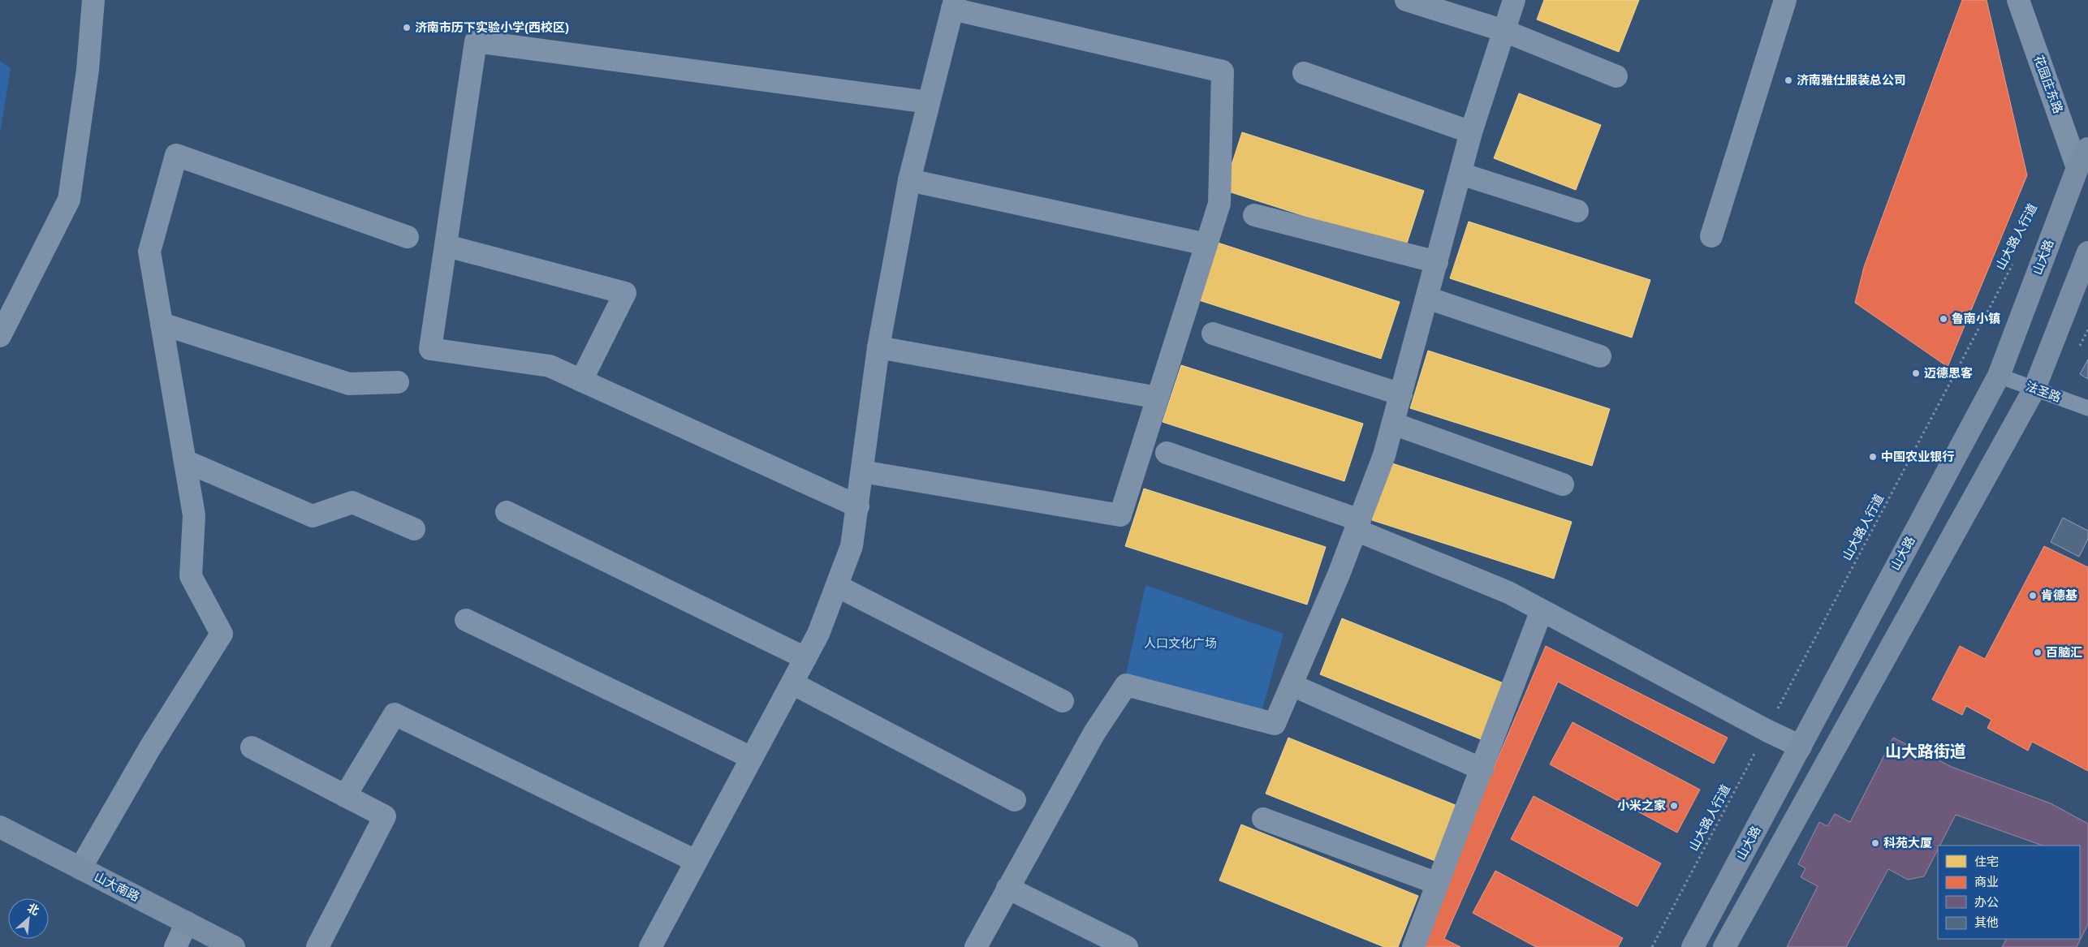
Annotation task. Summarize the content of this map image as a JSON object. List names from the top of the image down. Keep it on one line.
{"streets":{"main road":["山大路","山大南路"],"street":["花园庄东路"],"lane":["法圣路"],"path":["山大路人行道"]},"crossings":[["花园庄东路","山大路"],["山大路","法圣路"]],"districts":["山大路街道"],"parks":["人口文化广场"],"places":["济南市历下实验小学(西校区)","济南雅仕服装总公司","鲁南小镇","迈德思客","中国农业银行","肯德基","百脑汇","小米之家","科苑大厦"],"legend":["住宅","商业","办公","其他"],"north":"top right"}
